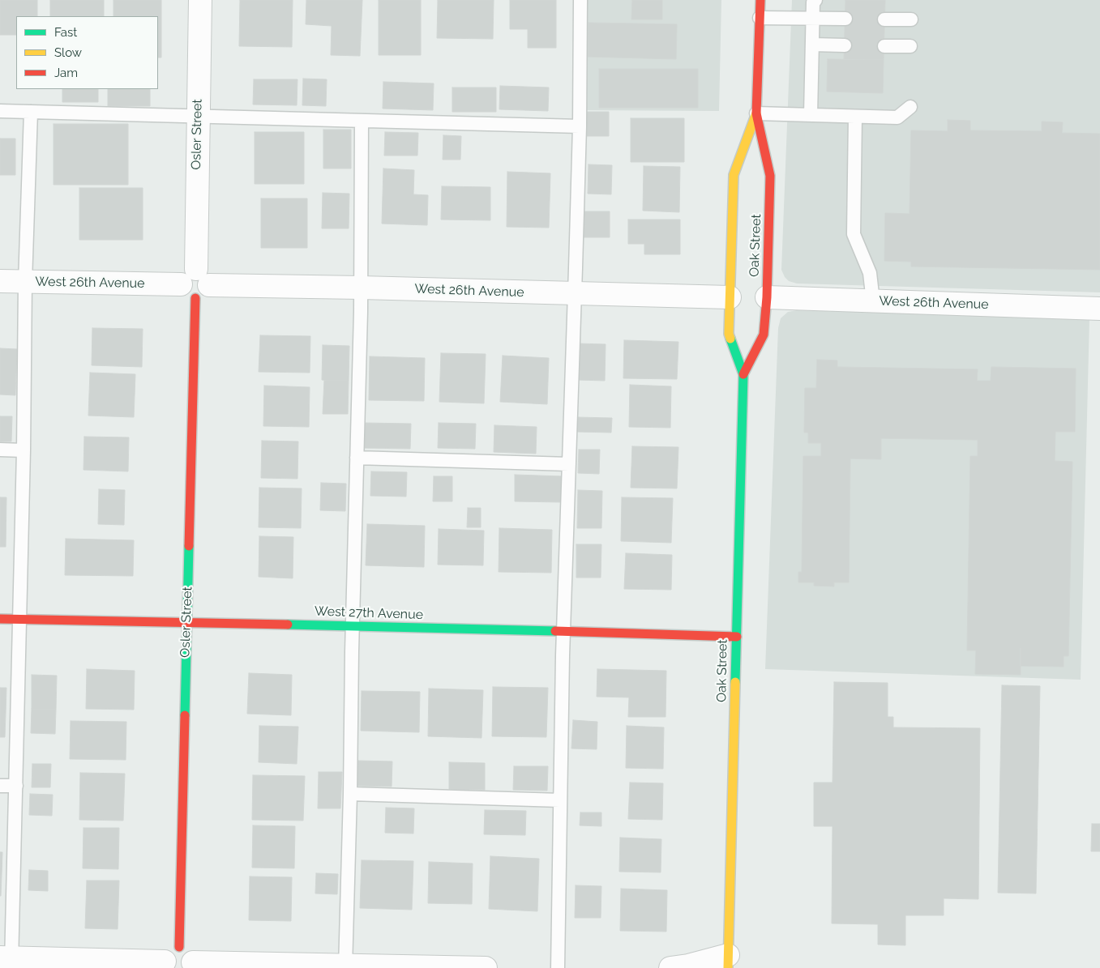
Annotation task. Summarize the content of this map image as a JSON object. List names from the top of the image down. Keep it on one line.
{"streets":{"street":["Osler Street","Oak Street","West 26th Avenue","West 27th Avenue"]},"crossings":[["Osler Street","West 26th Avenue"],["Osler Street","West 27th Avenue"],["Oak Street","West 26th Avenue"],["Oak Street","West 27th Avenue"]],"legend":["Fast","Slow","Jam"]}
